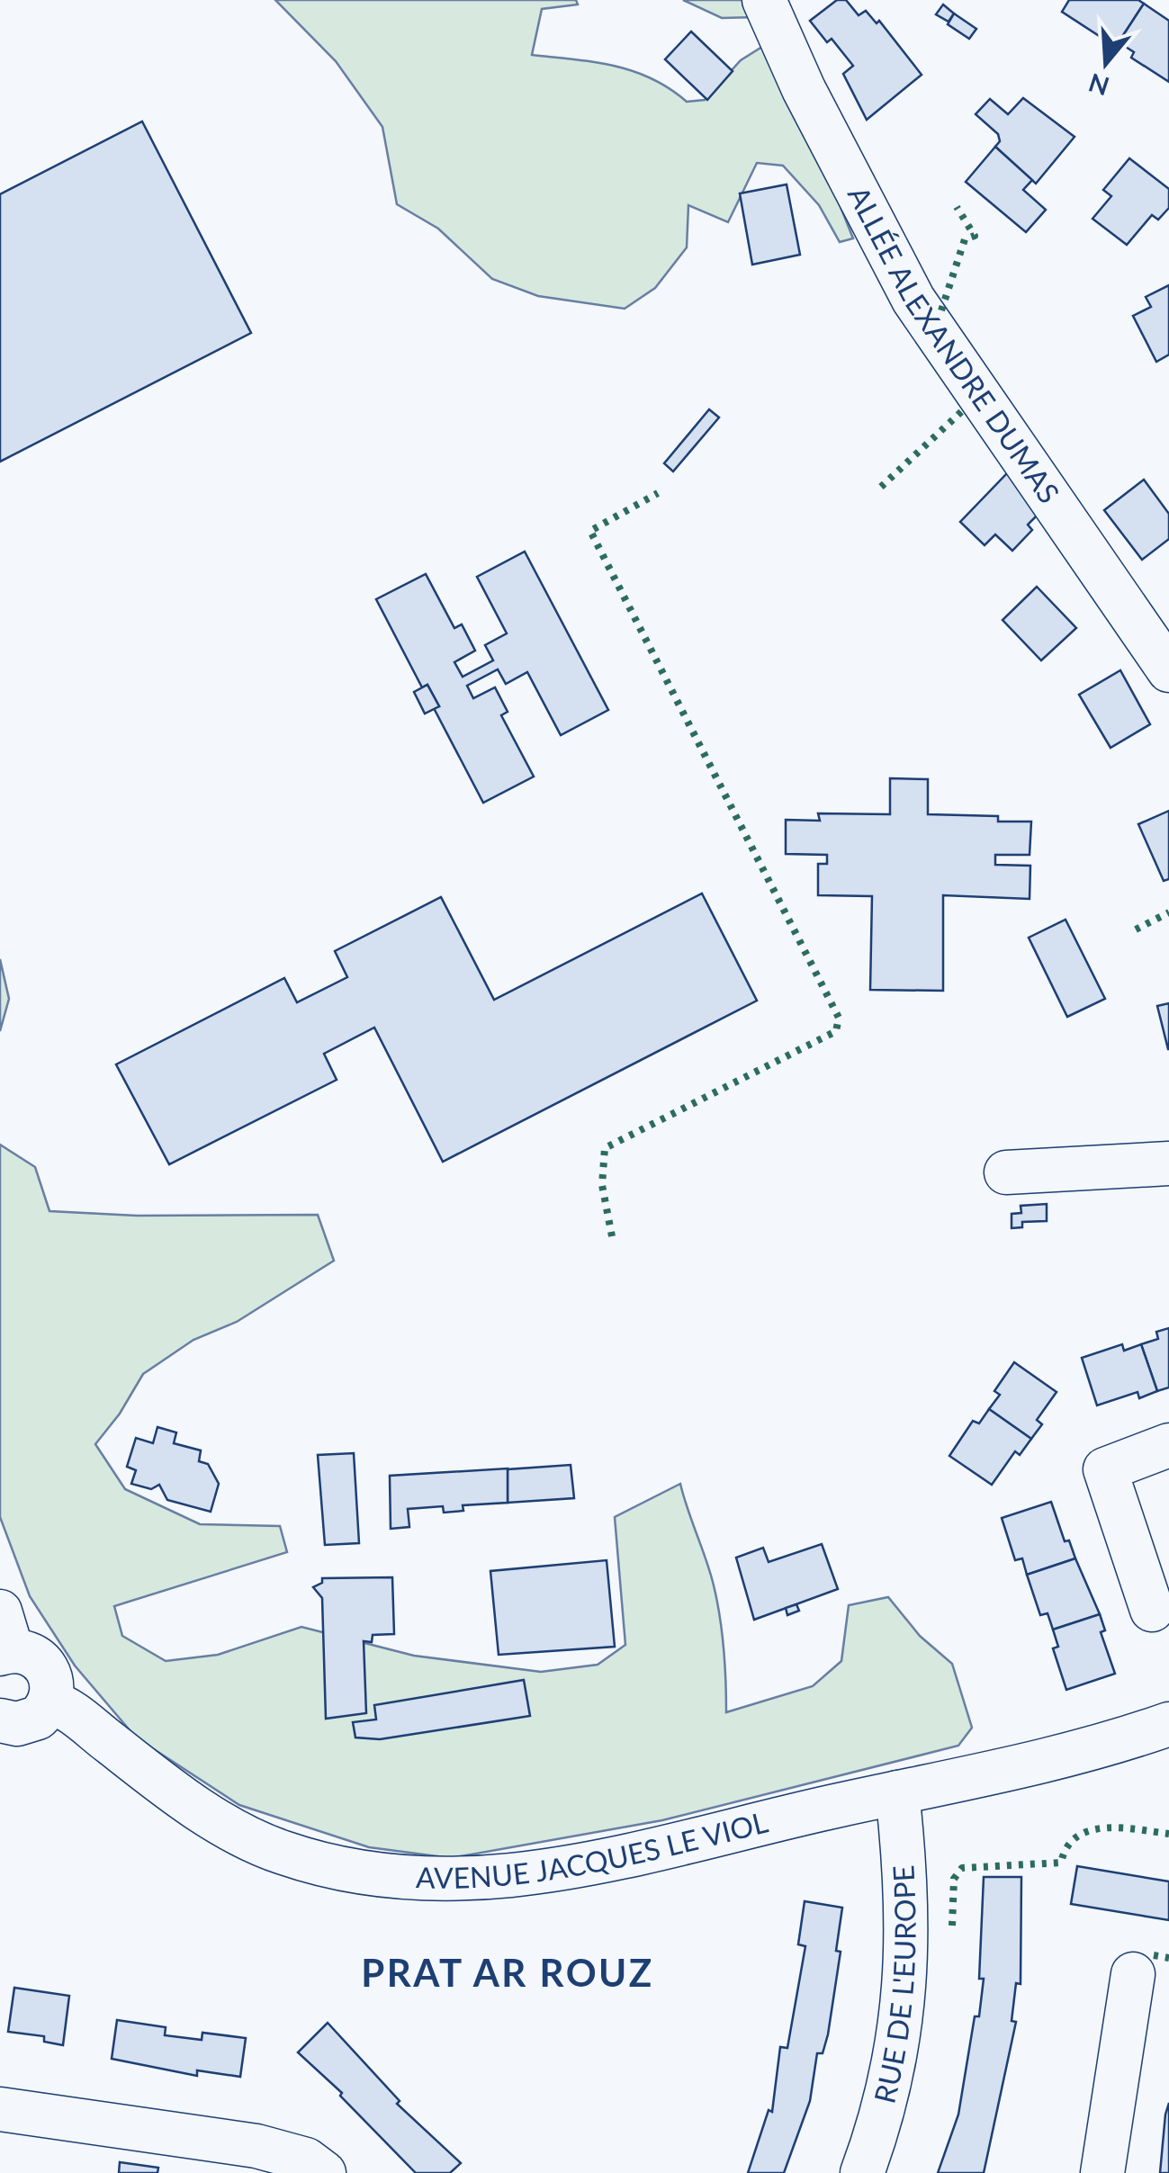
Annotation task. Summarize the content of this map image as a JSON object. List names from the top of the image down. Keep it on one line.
{"streets":{"street":["ALLÉE ALEXANDRE DUMAS","AVENUE JACQUES LE VIOL","RUE DE L'EUROPE"]},"crossings":[["AVENUE JACQUES LE VIOL","RUE DE L'EUROPE"]],"districts":["PRAT AR ROUZ"],"north":"bottom"}
